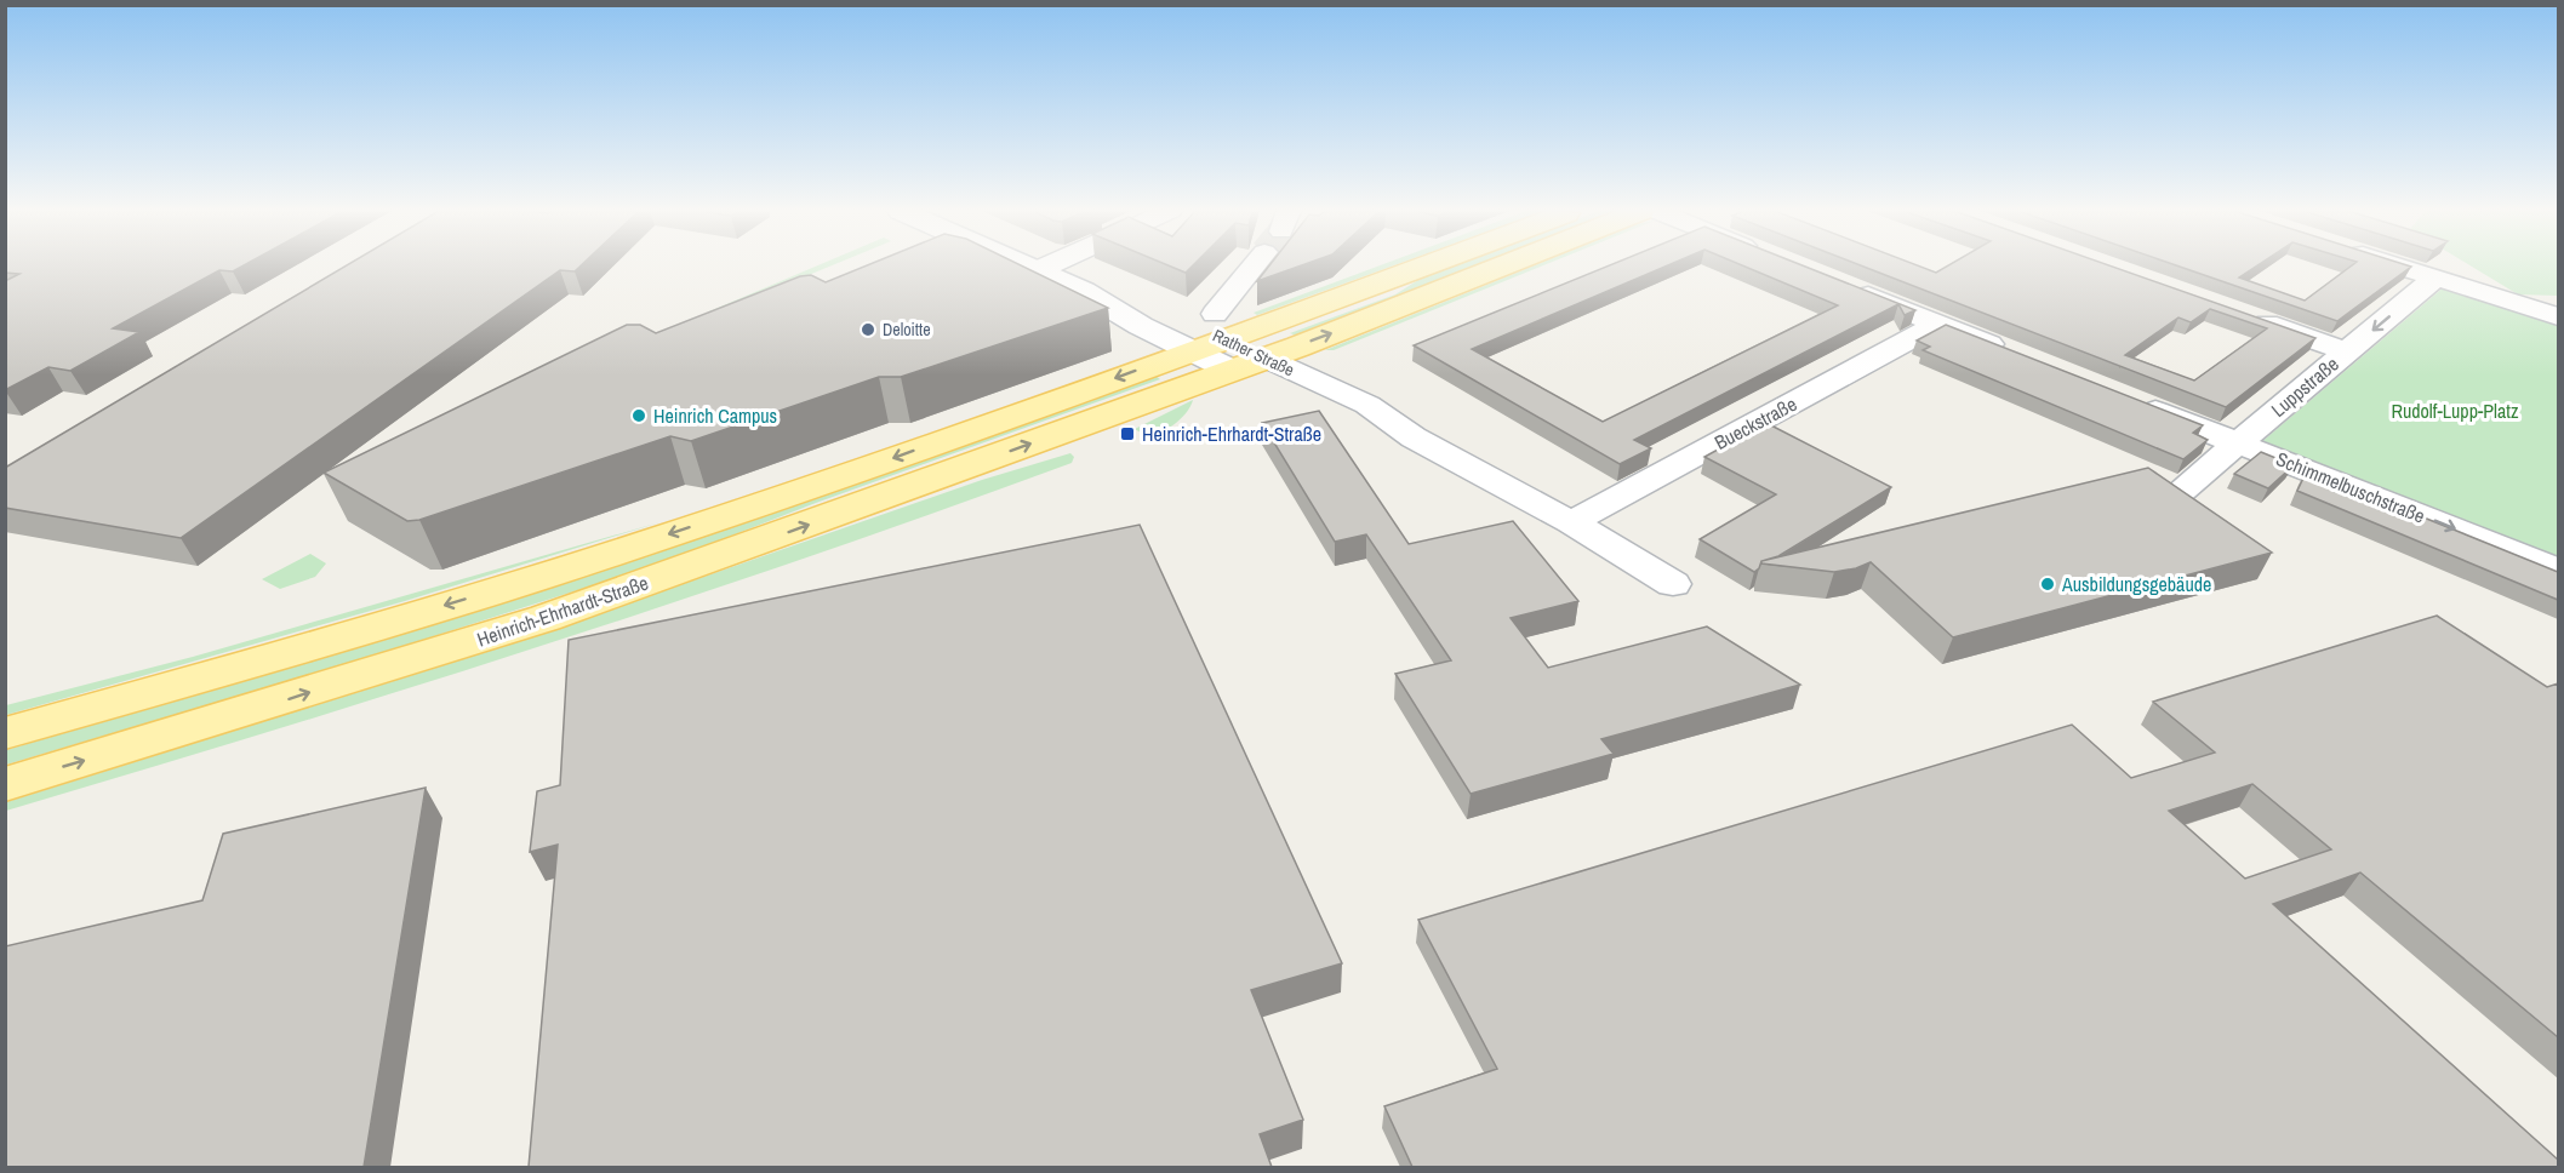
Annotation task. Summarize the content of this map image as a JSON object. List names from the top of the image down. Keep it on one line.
{"streets":{"main road":["Heinrich-Ehrhardt-Straße"],"street":["Rather Straße","Luppstraße","Bueckstraße","Schimmelbuschstraße"]},"crossings":[["Rather Straße","Bueckstraße"],["Rather Straße","Heinrich-Ehrhardt-Straße"],["Luppstraße","Schimmelbuschstraße"]],"parks":["Rudolf-Lupp-Platz"],"places":{"other":["Deloitte","Heinrich Campus","Ausbildungsgebäude"],"transit":["Heinrich-Ehrhardt-Straße"]}}
